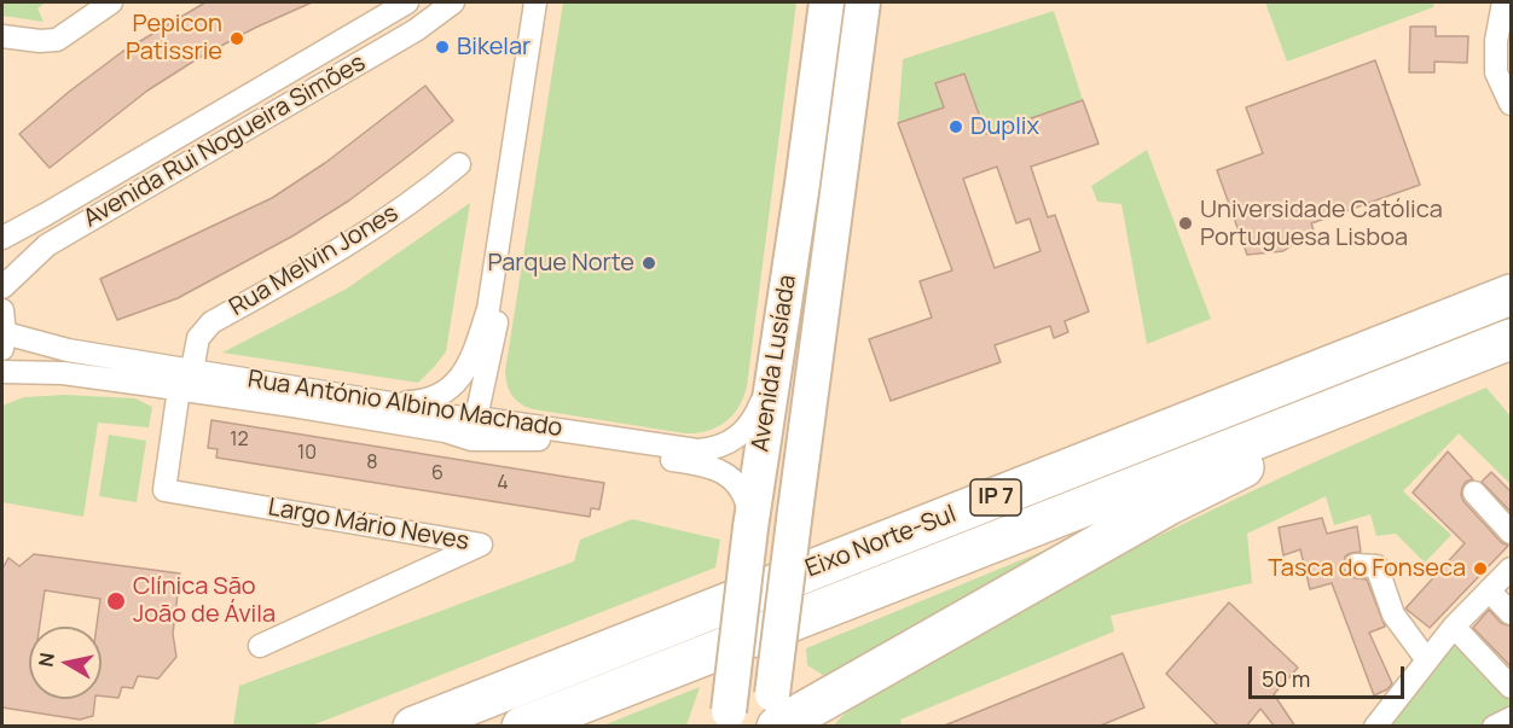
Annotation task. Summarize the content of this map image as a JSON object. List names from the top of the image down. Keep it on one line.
{"streets":{"highway":["IP 7","Eixo Norte-Sul"],"main road":["Avenida Lusíada"],"street":["Avenida Rui Nogueira Simões","Rua Melvin Jones","Rua António Albino Machado","Largo Mário Neves"]},"crossings":[["Rua Melvin Jones","Rua António Albino Machado"],["Avenida Lusíada","Rua António Albino Machado"],["Rua António Albino Machado","Largo Mário Neves"]],"places":["Pepicon Patissrie","Bikelar","Duplix","Universidade Católica Portuguesa Lisboa","Parque Norte","Tasca do Fonseca","Clínica São João de Ávila"],"house_numbers":["12","10","8","6","4"],"scale_bar":"50 m","north":"left"}
